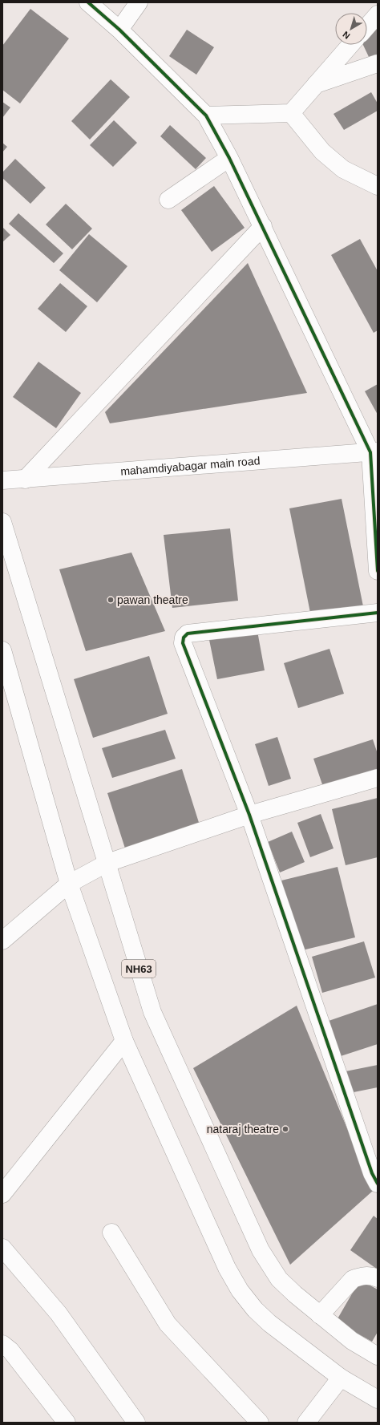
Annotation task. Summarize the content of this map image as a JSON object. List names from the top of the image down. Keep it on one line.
{"streets":{"main road":["mahamdiyabagar main road","NH63"]},"places":["pawan theatre","nataraj theatre"],"north":"bottom left"}
